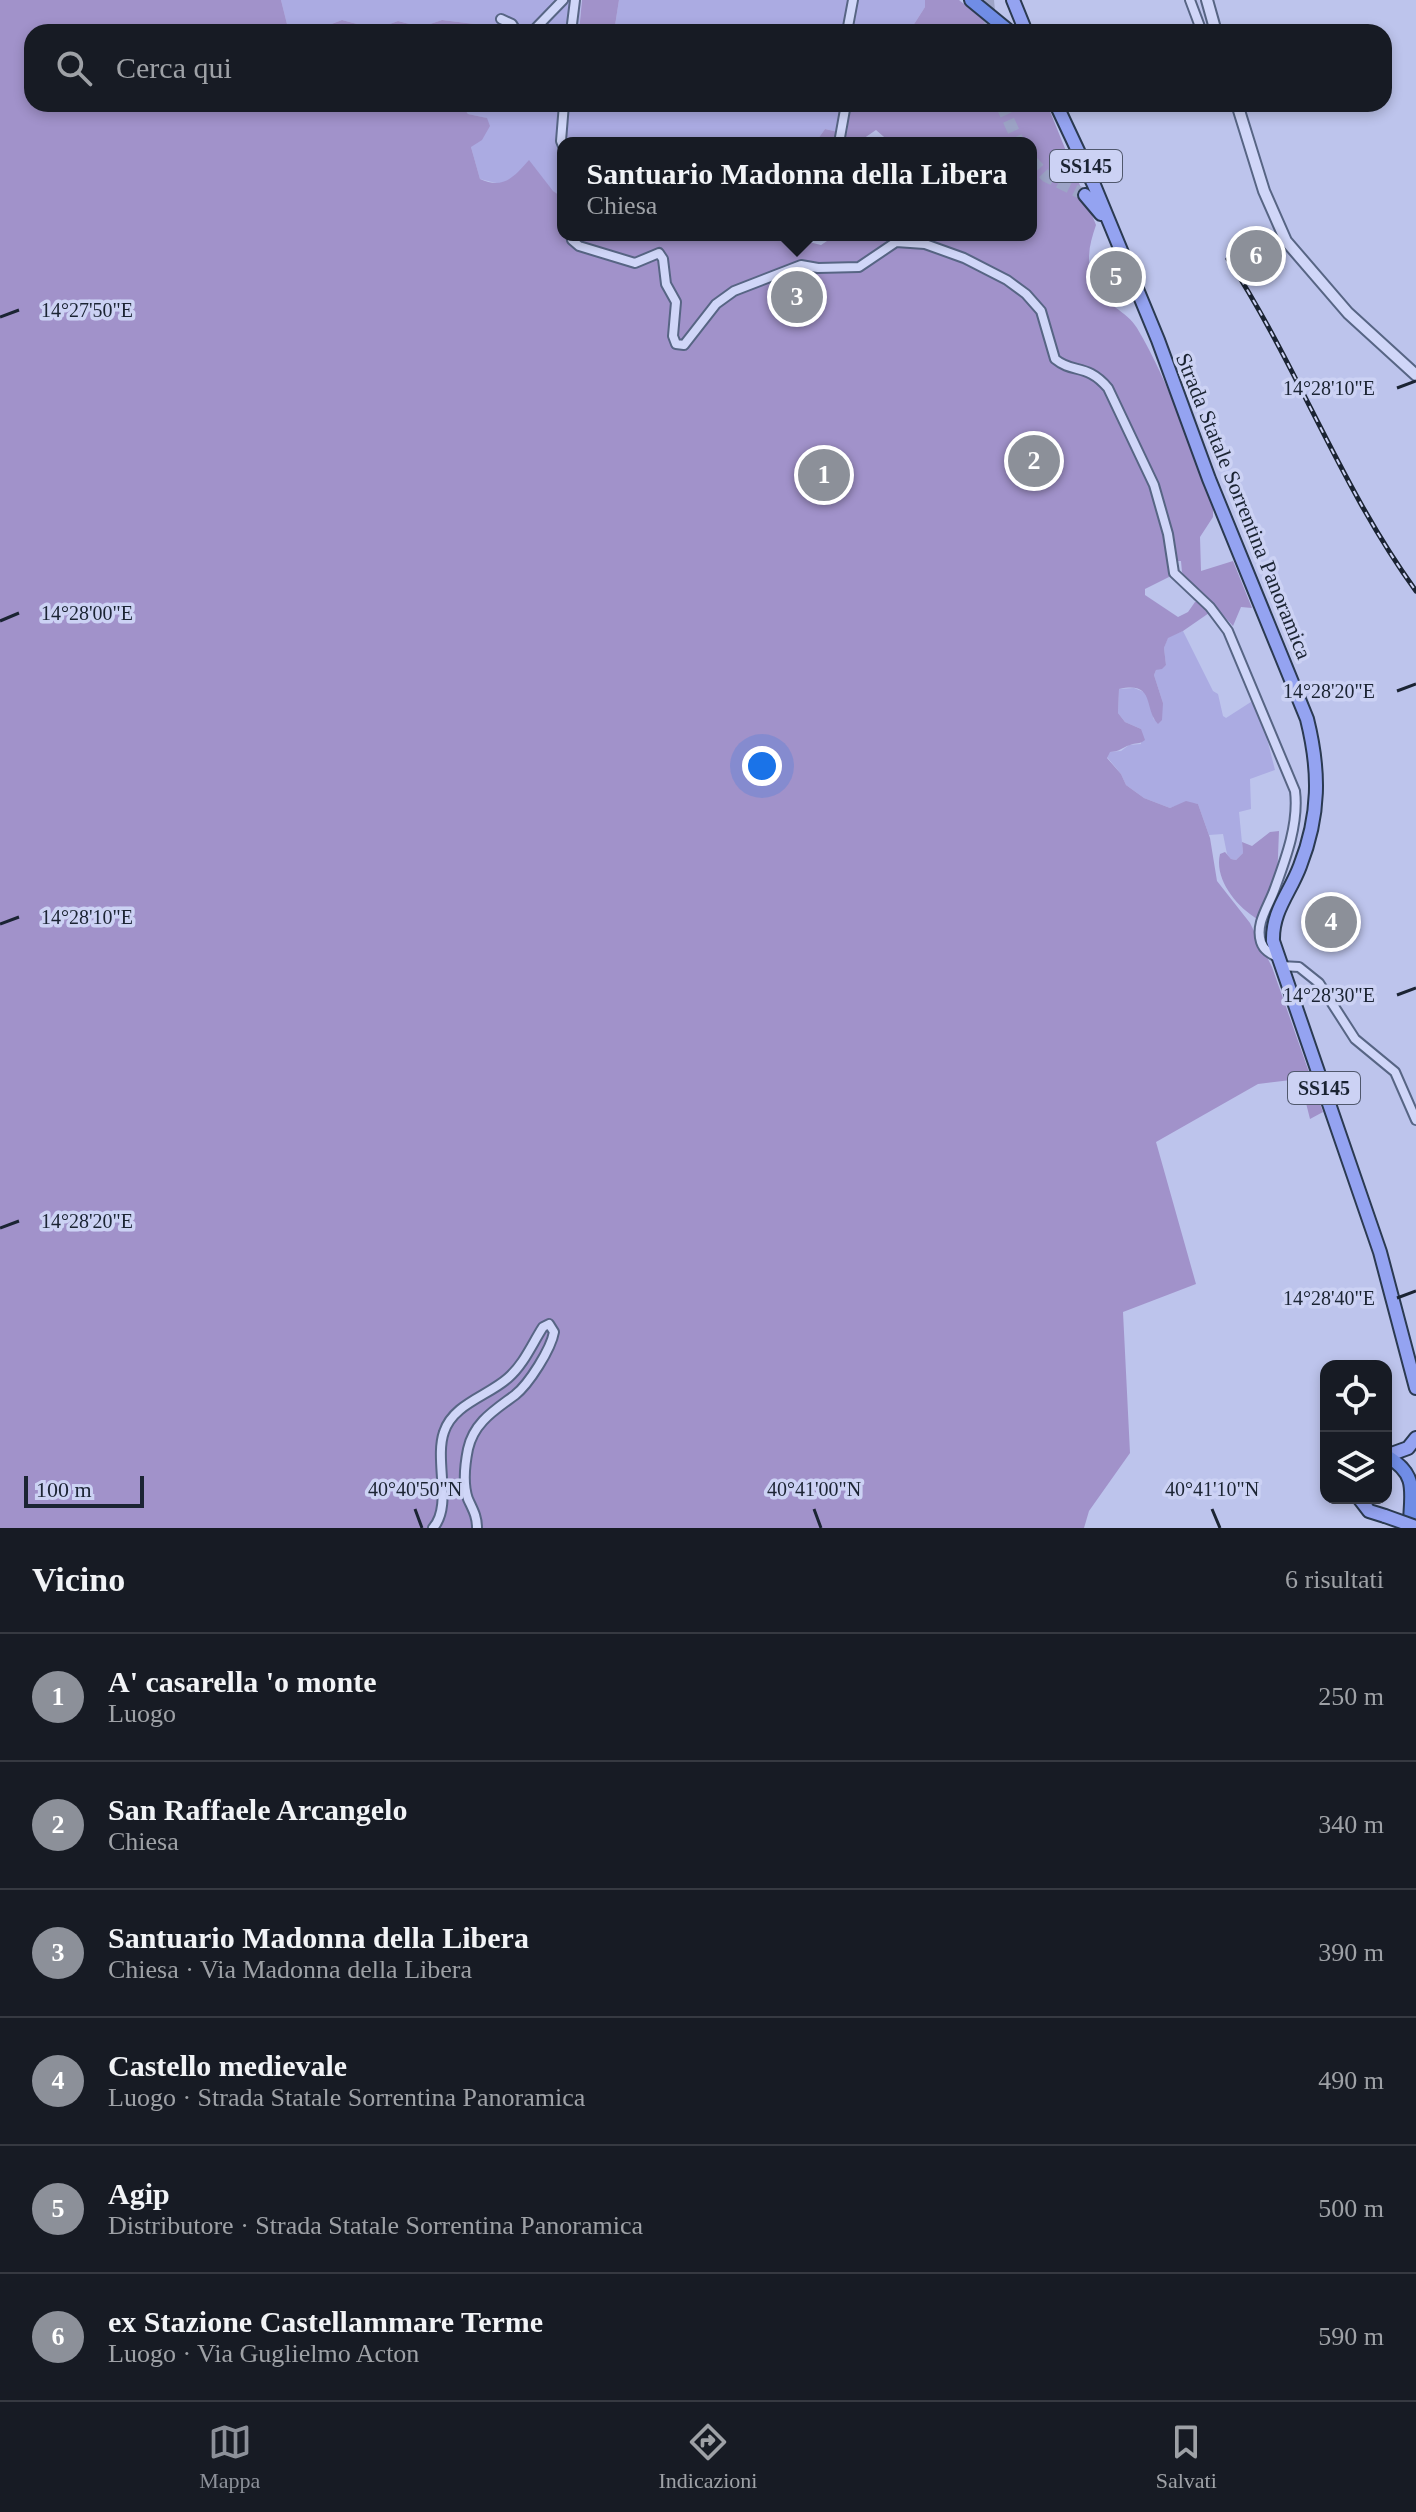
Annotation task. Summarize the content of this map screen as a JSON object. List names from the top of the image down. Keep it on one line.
{"streets":{"main road":["SS145","Strada Statale Sorrentina Panoramica"]},"crossings":[["SS145","Strada Statale Sorrentina Panoramica"]],"scale_bar":"100 m","page":{"search":"Cerca qui","popup":["Santuario Madonna della Libera","Chiesa"],"pins":["6","5","3","2","1","4"],"scale":"100 m","heading":["Vicino","6 risultati"],"list":[{"mark":"1","name":"A' casarella 'o monte","note":"Luogo","value":"250 m"},{"mark":"2","name":"San Raffaele Arcangelo","note":"Chiesa","value":"340 m"},{"mark":"3","name":"Santuario Madonna della Libera","note":"Chiesa · Via Madonna della Libera","value":"390 m"},{"mark":"4","name":"Castello medievale","note":"Luogo · Strada Statale Sorrentina Panoramica","value":"490 m"},{"mark":"5","name":"Agip","note":"Distributore · Strada Statale Sorrentina Panoramica","value":"500 m"},{"mark":"6","name":"ex Stazione Castellammare Terme","note":"Luogo · Via Guglielmo Acton","value":"590 m"}],"nav":["Mappa","Indicazioni","Salvati"]},"coordinates":["14°27'50\"E","14°28'10\"E","14°28'00\"E","14°28'20\"E","14°28'30\"E","14°28'40\"E","40°40'50\"N","40°41'00\"N","40°41'10\"N"]}
